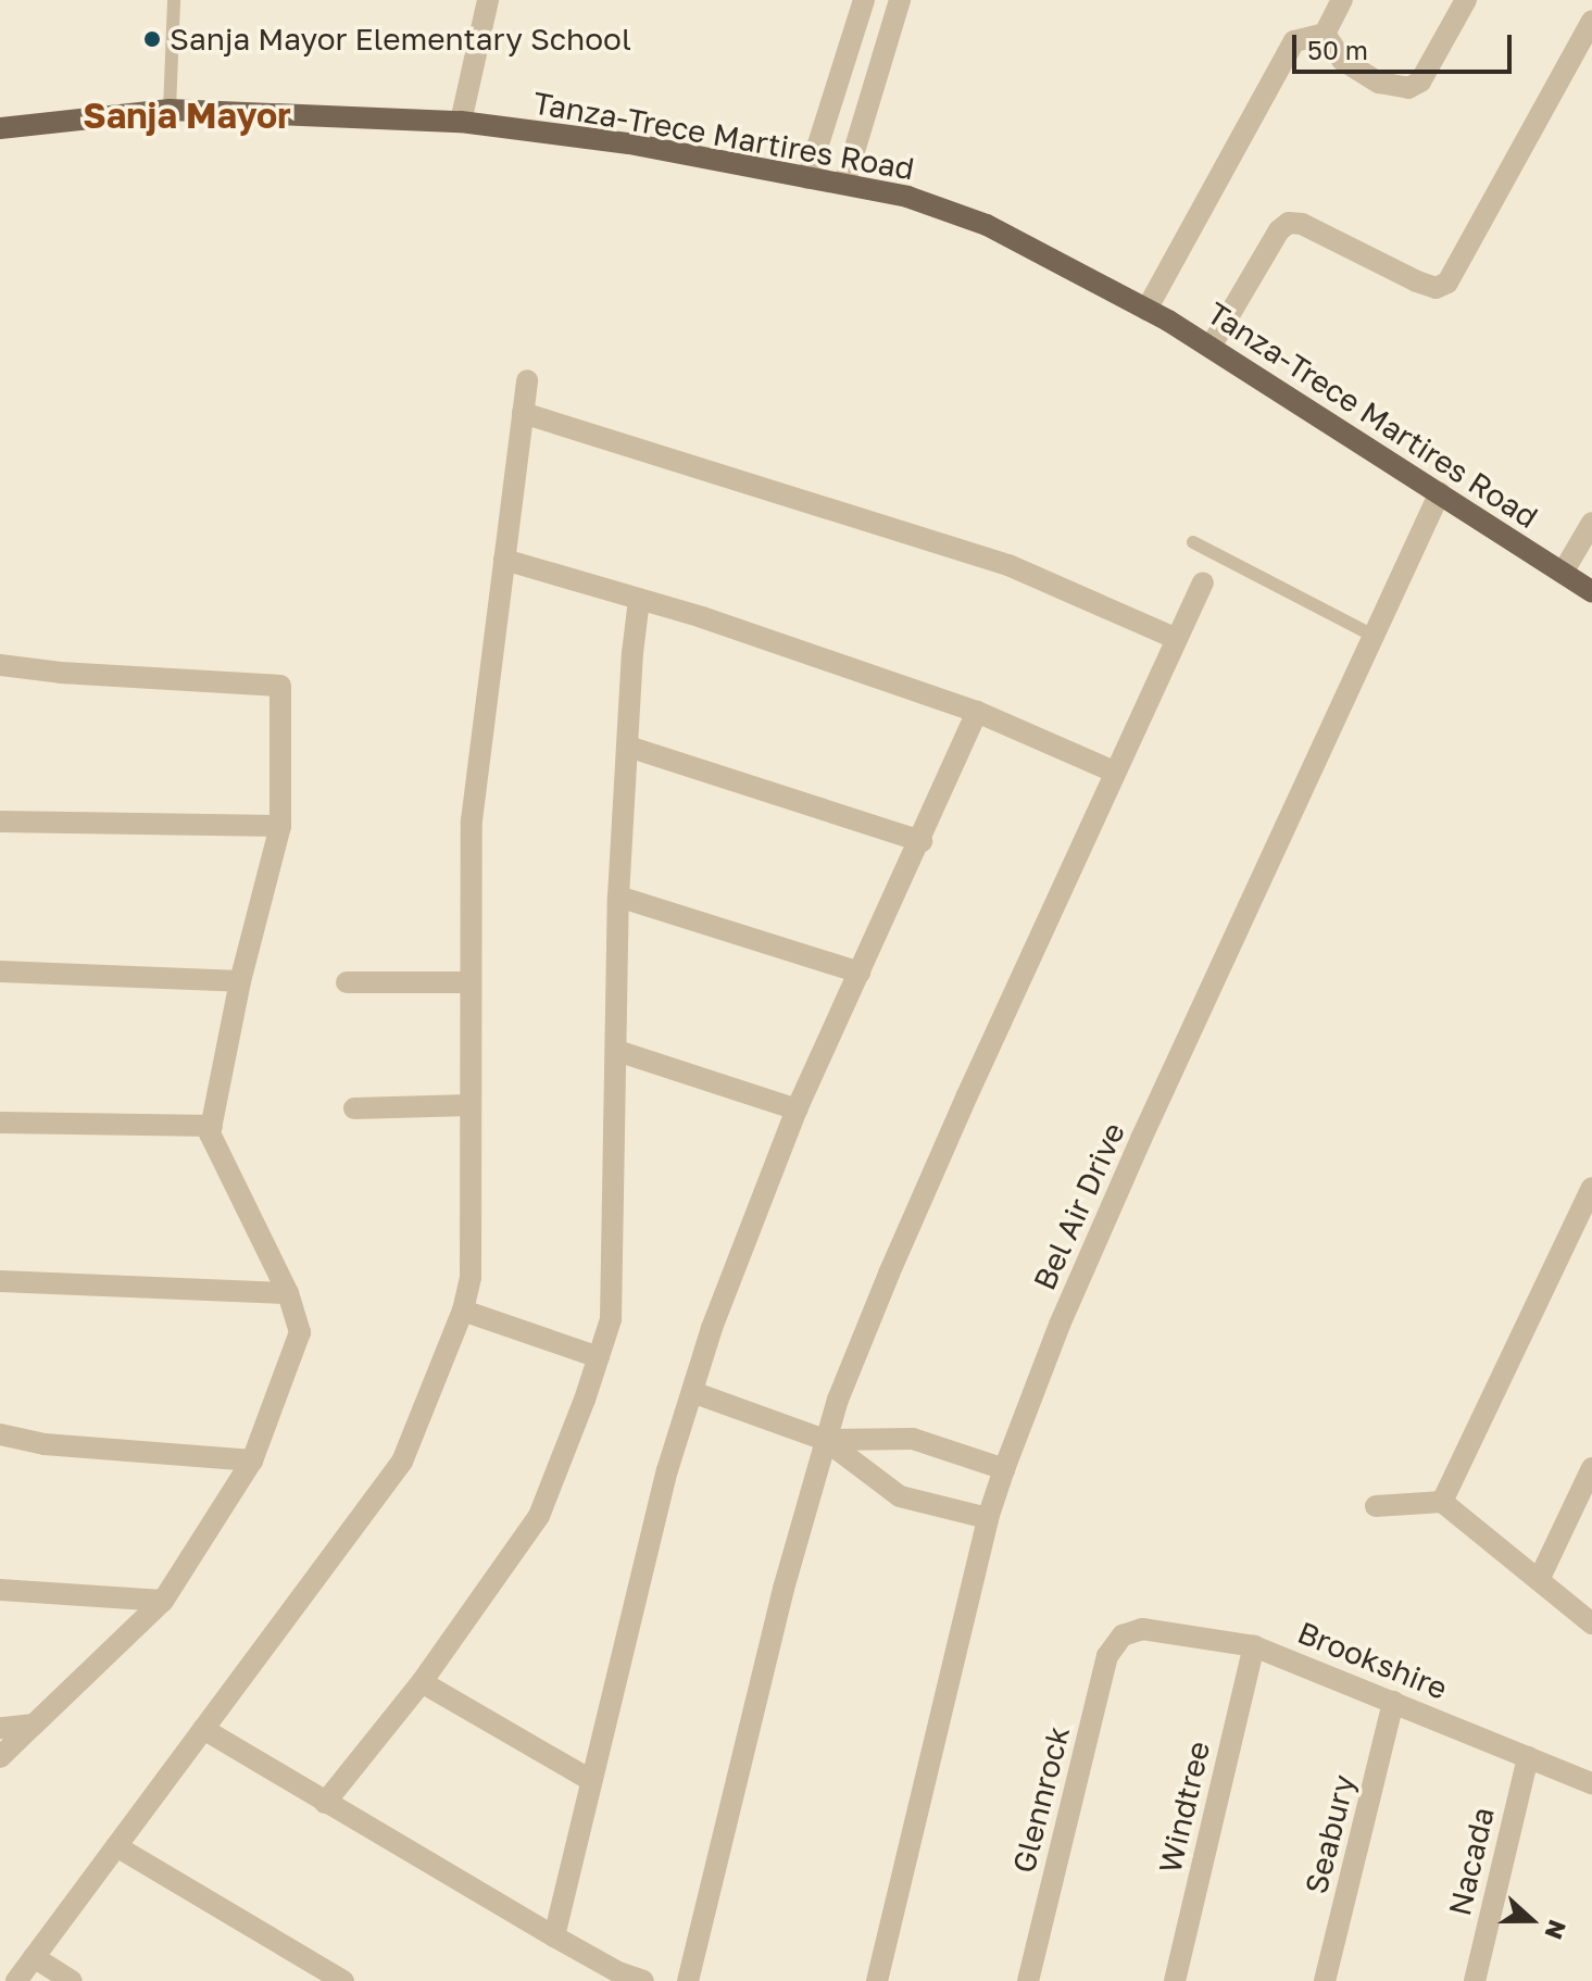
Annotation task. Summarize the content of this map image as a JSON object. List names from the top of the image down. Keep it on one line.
{"streets":{"main road":["Tanza-Trece Martires Road"],"street":["Bel Air Drive","Brookshire","Glennrock","Windtree","Seabury","Nacada"]},"crossings":[["Tanza-Trece Martires Road","Bel Air Drive"],["Brookshire","Glennrock"],["Brookshire","Windtree"],["Brookshire","Seabury"],["Brookshire","Nacada"]],"districts":["Sanja Mayor"],"places":["Sanja Mayor Elementary School"],"scale_bar":"50 m","north":"right"}
